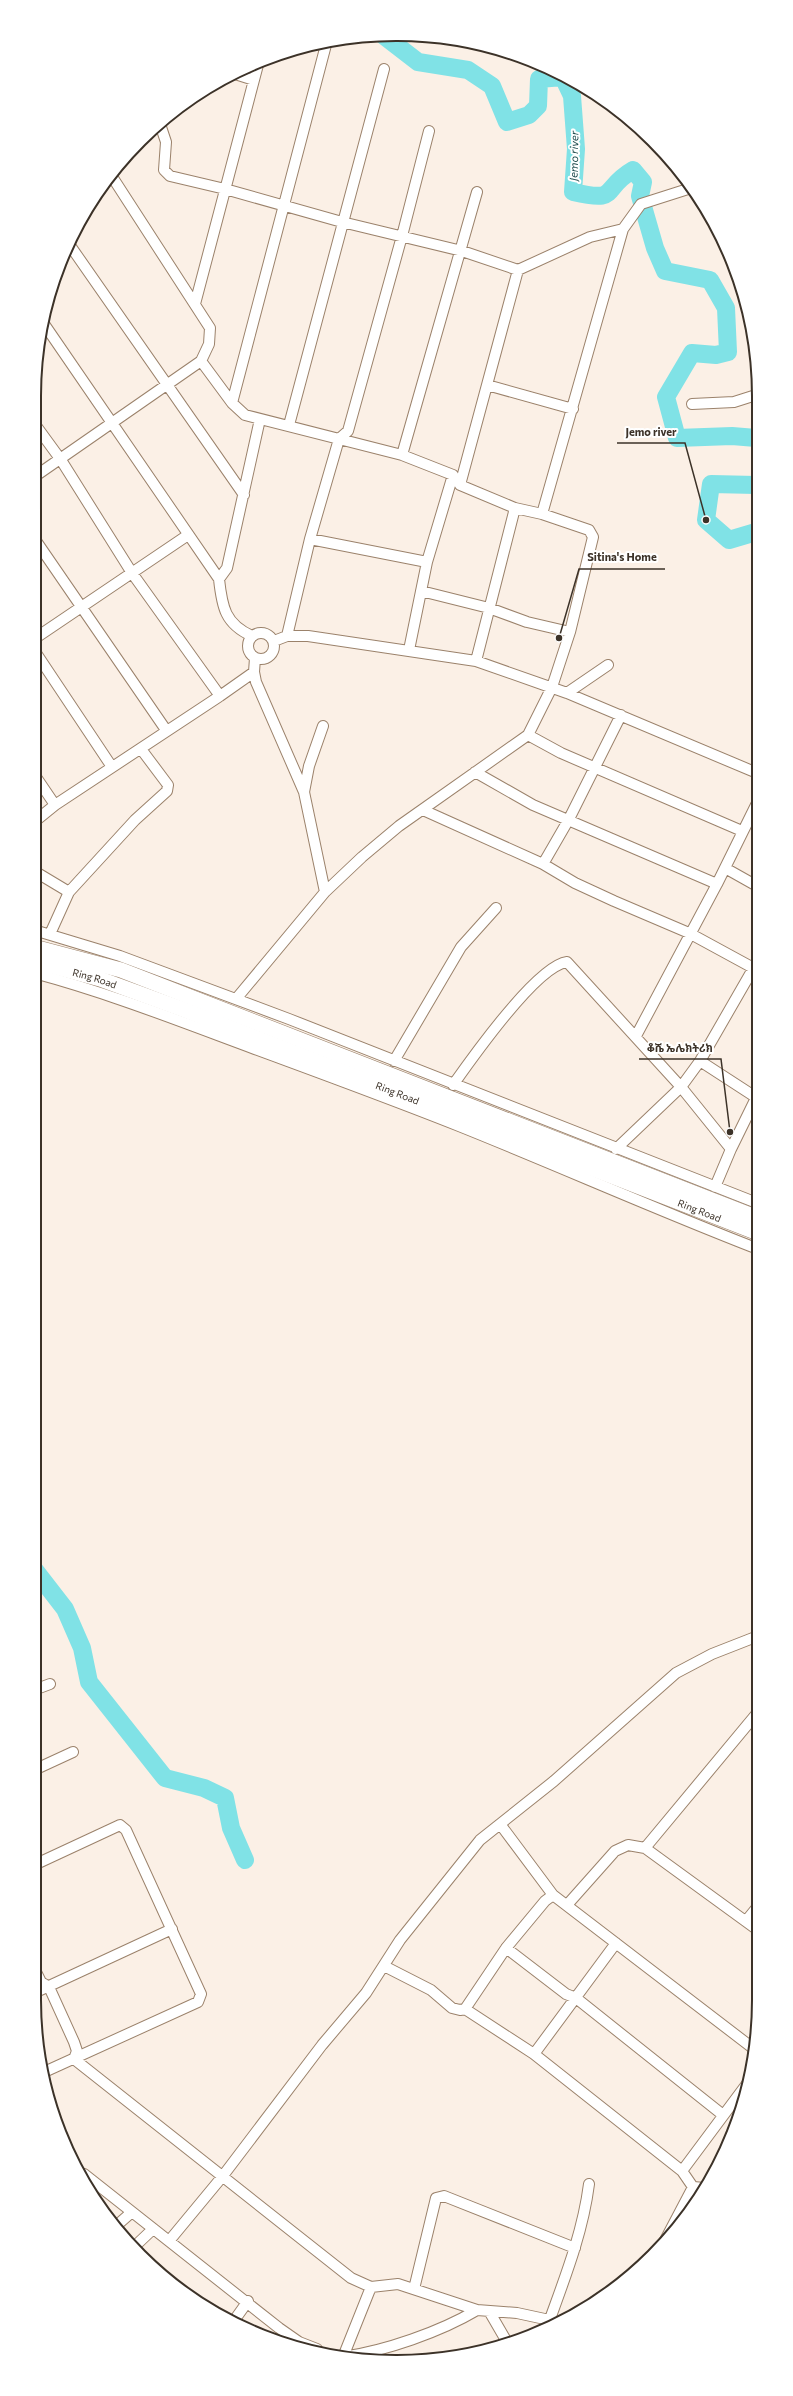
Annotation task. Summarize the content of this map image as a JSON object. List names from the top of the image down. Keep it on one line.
{"streets":{"highway":["Ring Road"]},"water":["Jemo river"],"places":["Jemo river","Sitina's Home","ቆሼ ኤሌክትሪክ"]}
